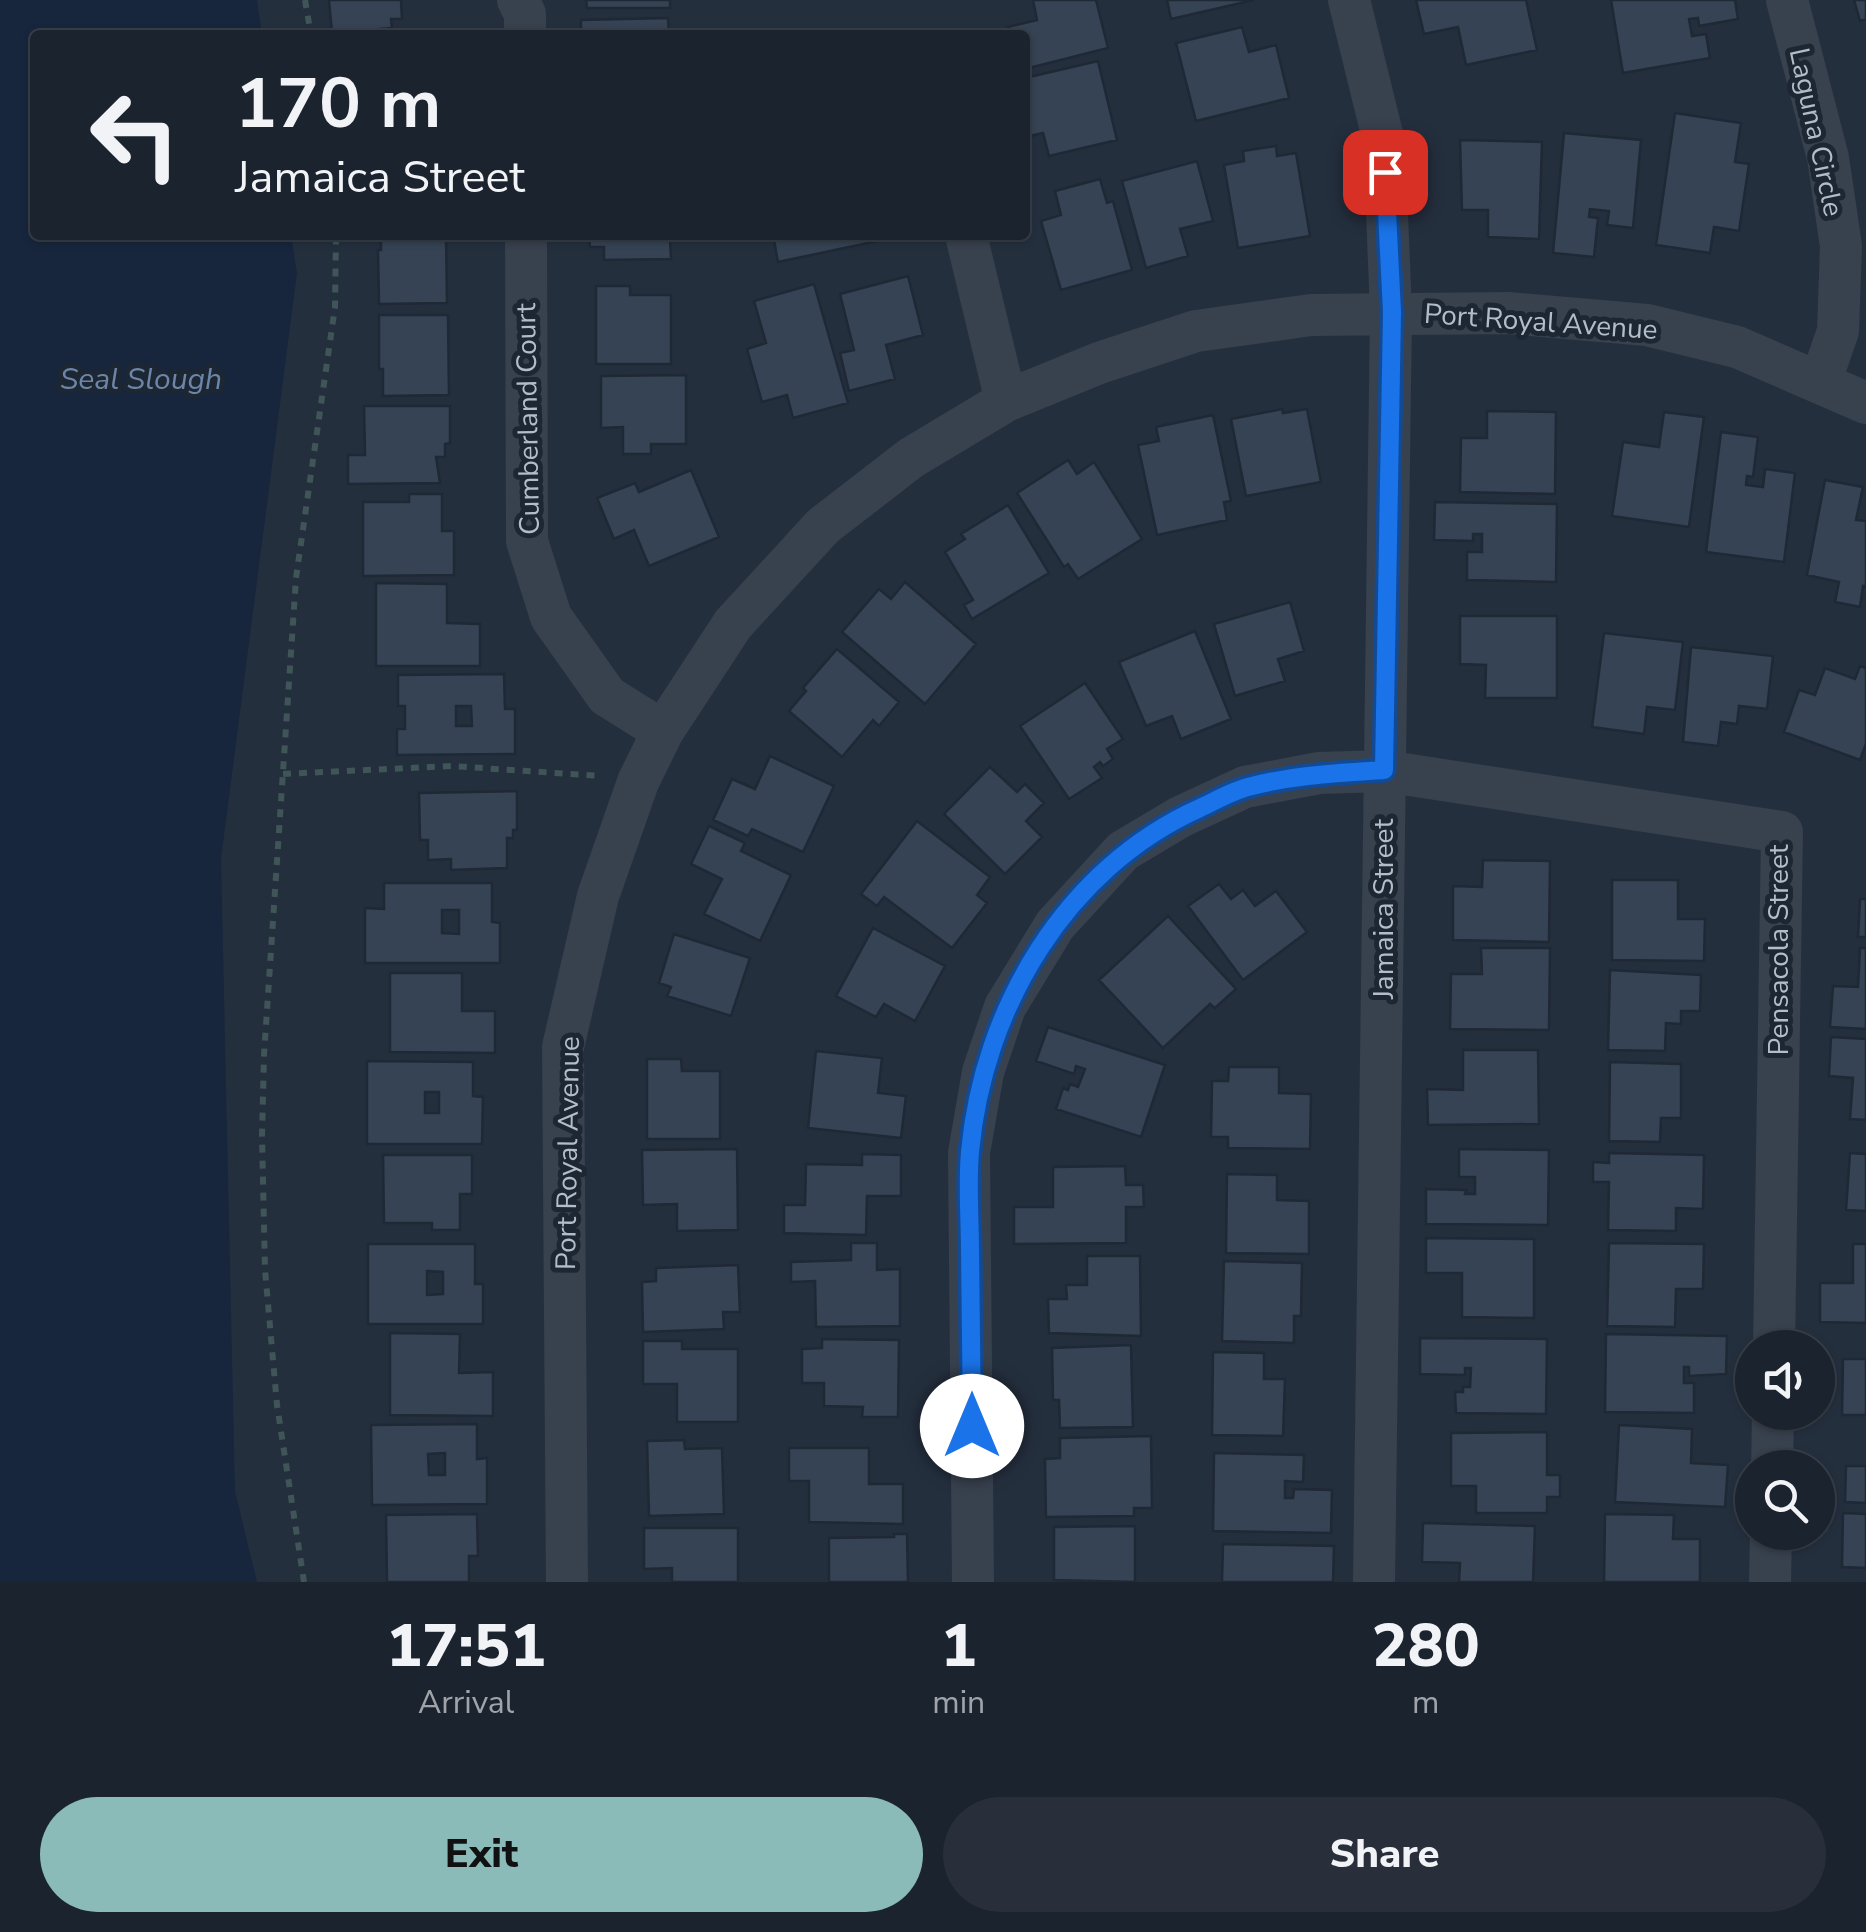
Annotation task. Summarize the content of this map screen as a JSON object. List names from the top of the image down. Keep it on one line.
{"streets":{"street":["Laguna Circle","Port Royal Avenue","Cumberland Court","Jamaica Street","Pensacola Street"]},"crossings":[["Laguna Circle","Port Royal Avenue"],["Port Royal Avenue","Cumberland Court"],["Port Royal Avenue","Jamaica Street"],["Jamaica Street","Pensacola Street"]],"water":["Seal Slough"],"page":{"turn":["170 m","Jamaica Street"],"eta":["17:51","Arrival","1","min","280","m"],"buttons":["Exit","Share"]}}
